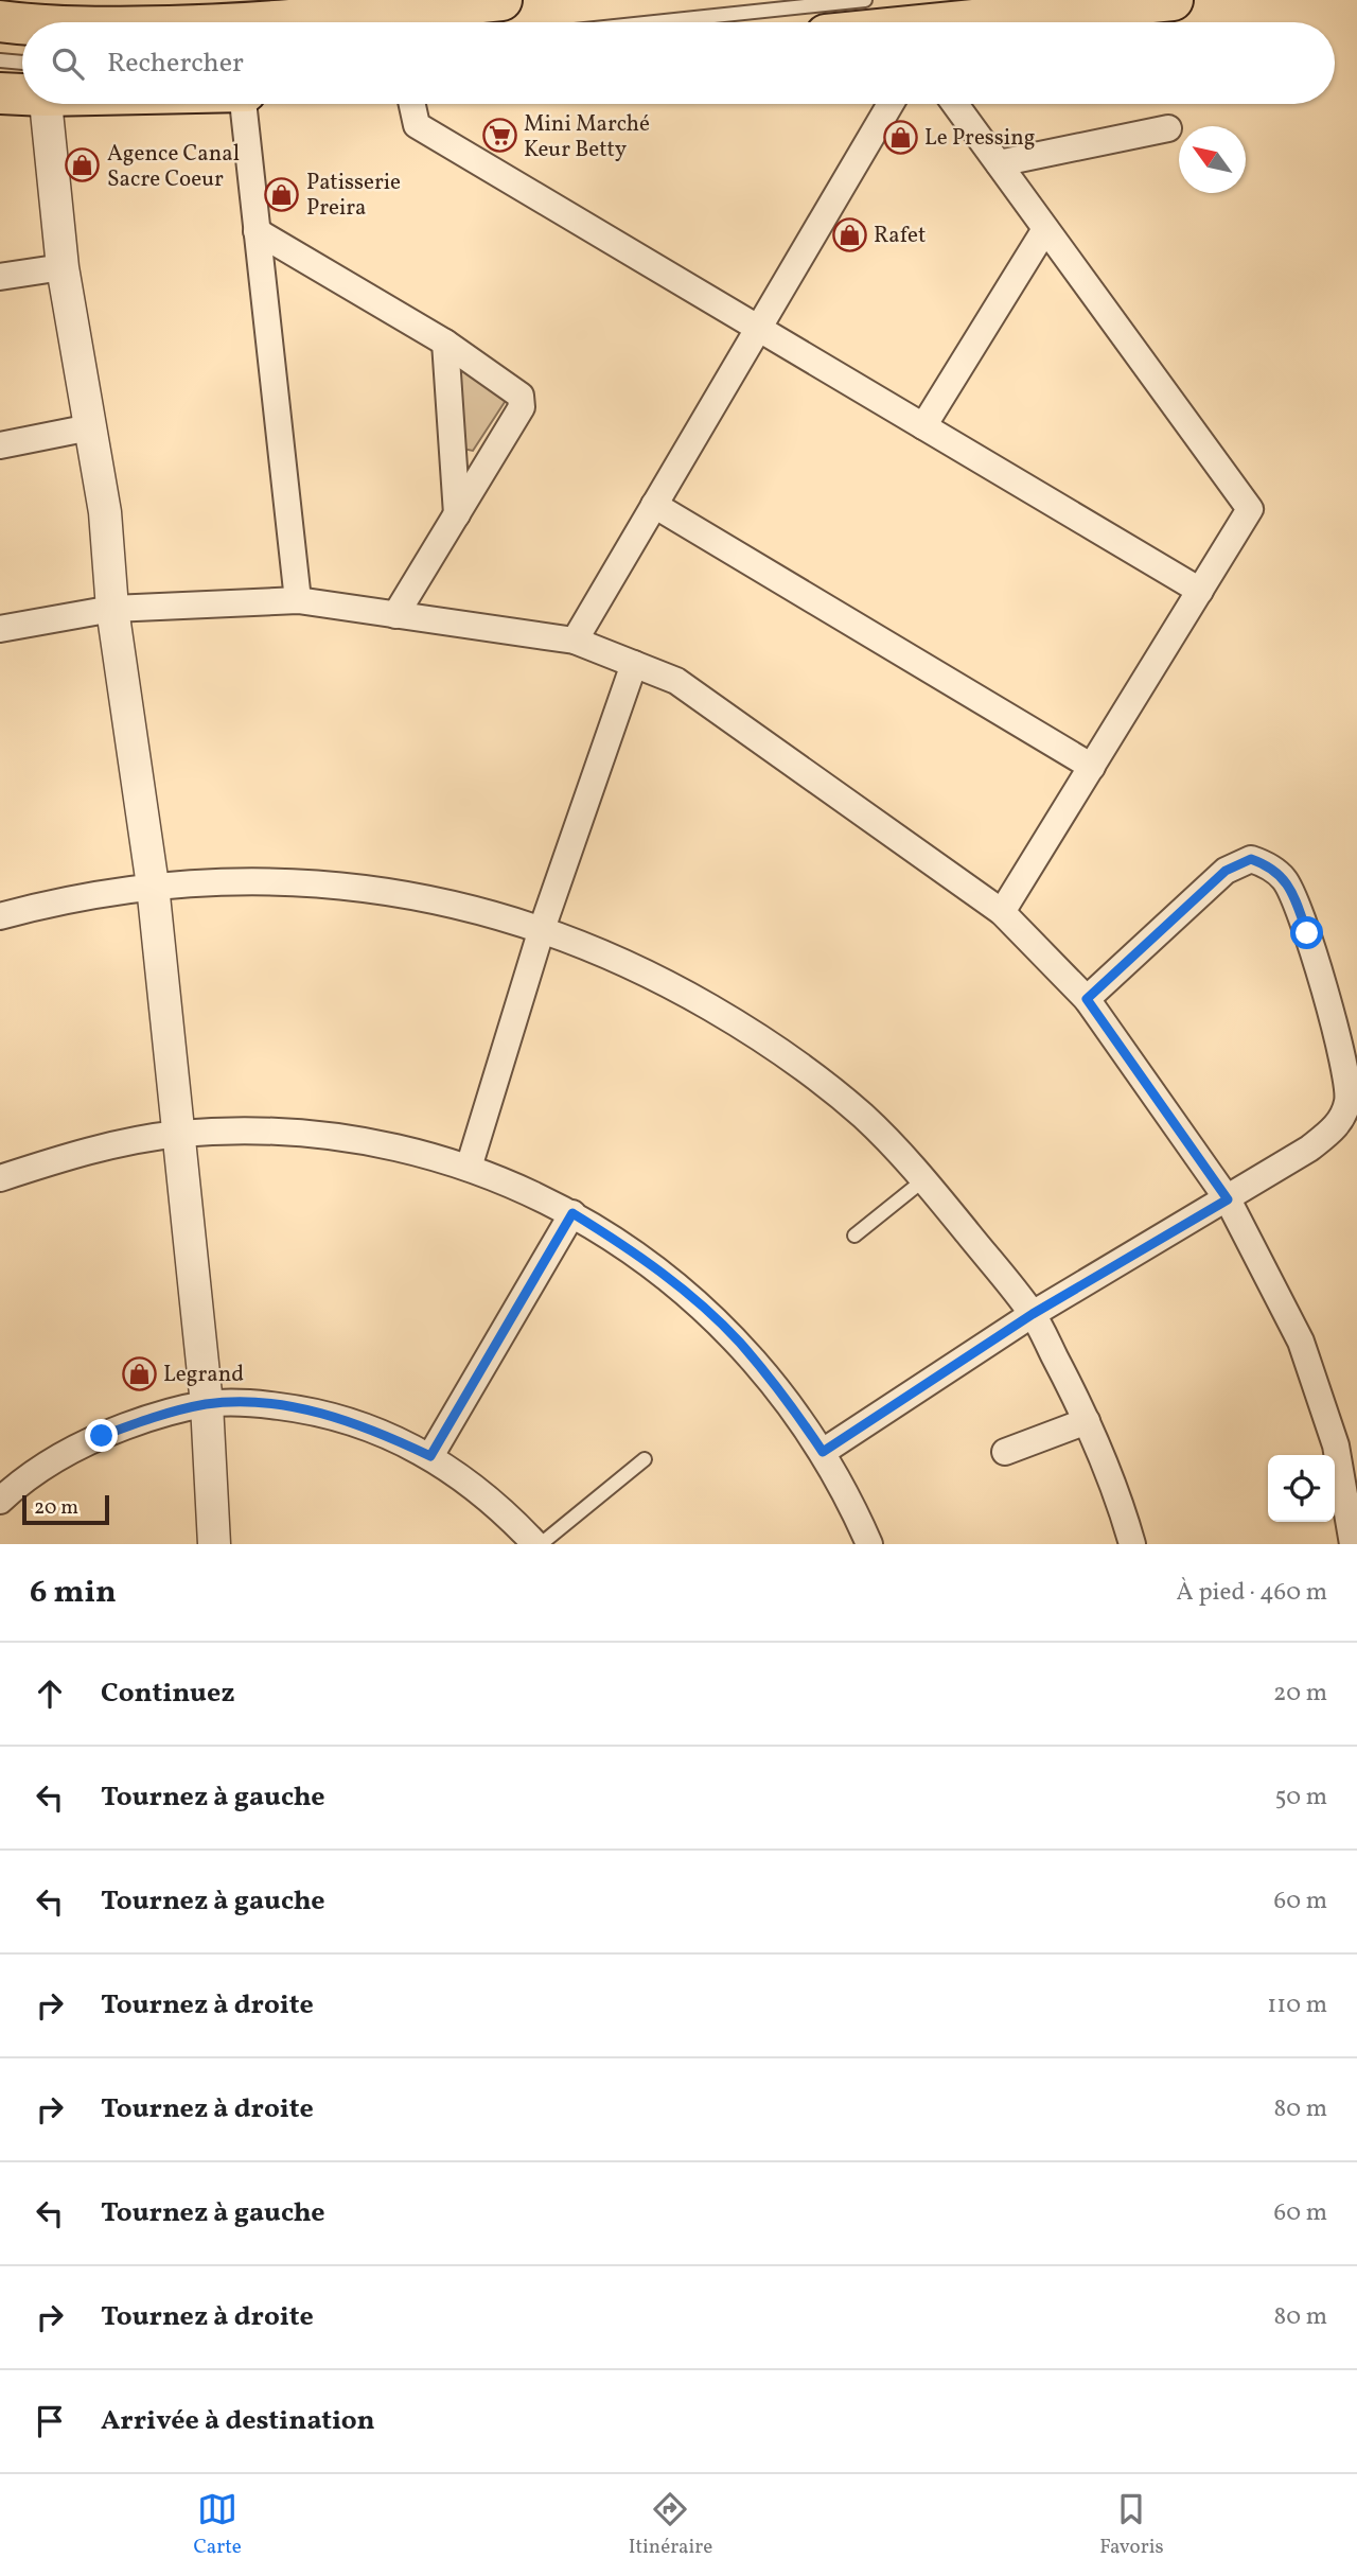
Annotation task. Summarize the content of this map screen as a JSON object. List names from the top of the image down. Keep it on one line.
{"places":{"supermarket":["Mini Marché Keur Betty"],"shop":["Le Pressing","Agence Canal Sacre Coeur","Patisserie Preira","Rafet","Legrand"]},"scale_bar":"20 m","north":"top left","page":{"search":"Rechercher","scale":"20 m","heading":["6 min","À pied · 460 m"],"list":[["Continuez","20 m"],["Tournez à gauche","50 m"],["Tournez à gauche","60 m"],["Tournez à droite","110 m"],["Tournez à droite","80 m"],["Tournez à gauche","60 m"],["Tournez à droite","80 m"],"Arrivée à destination"],"nav":["Carte","Itinéraire","Favoris"]}}
